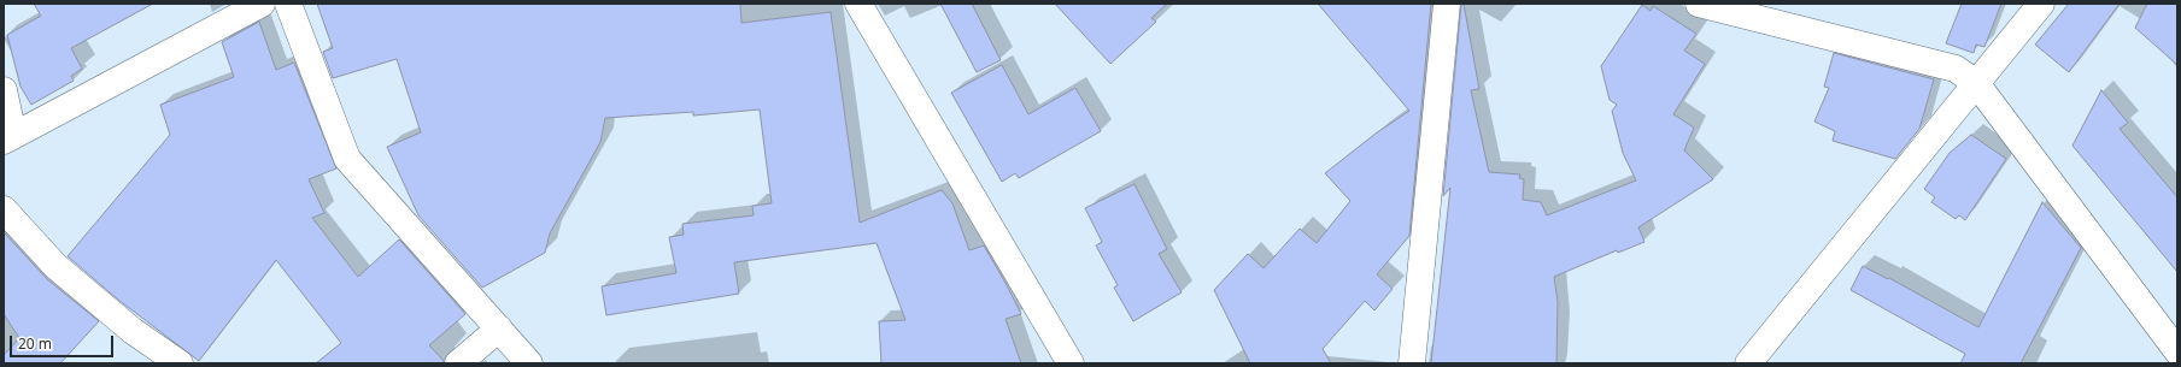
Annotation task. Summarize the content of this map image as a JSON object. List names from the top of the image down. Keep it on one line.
{"scale_bar":"20 m"}
